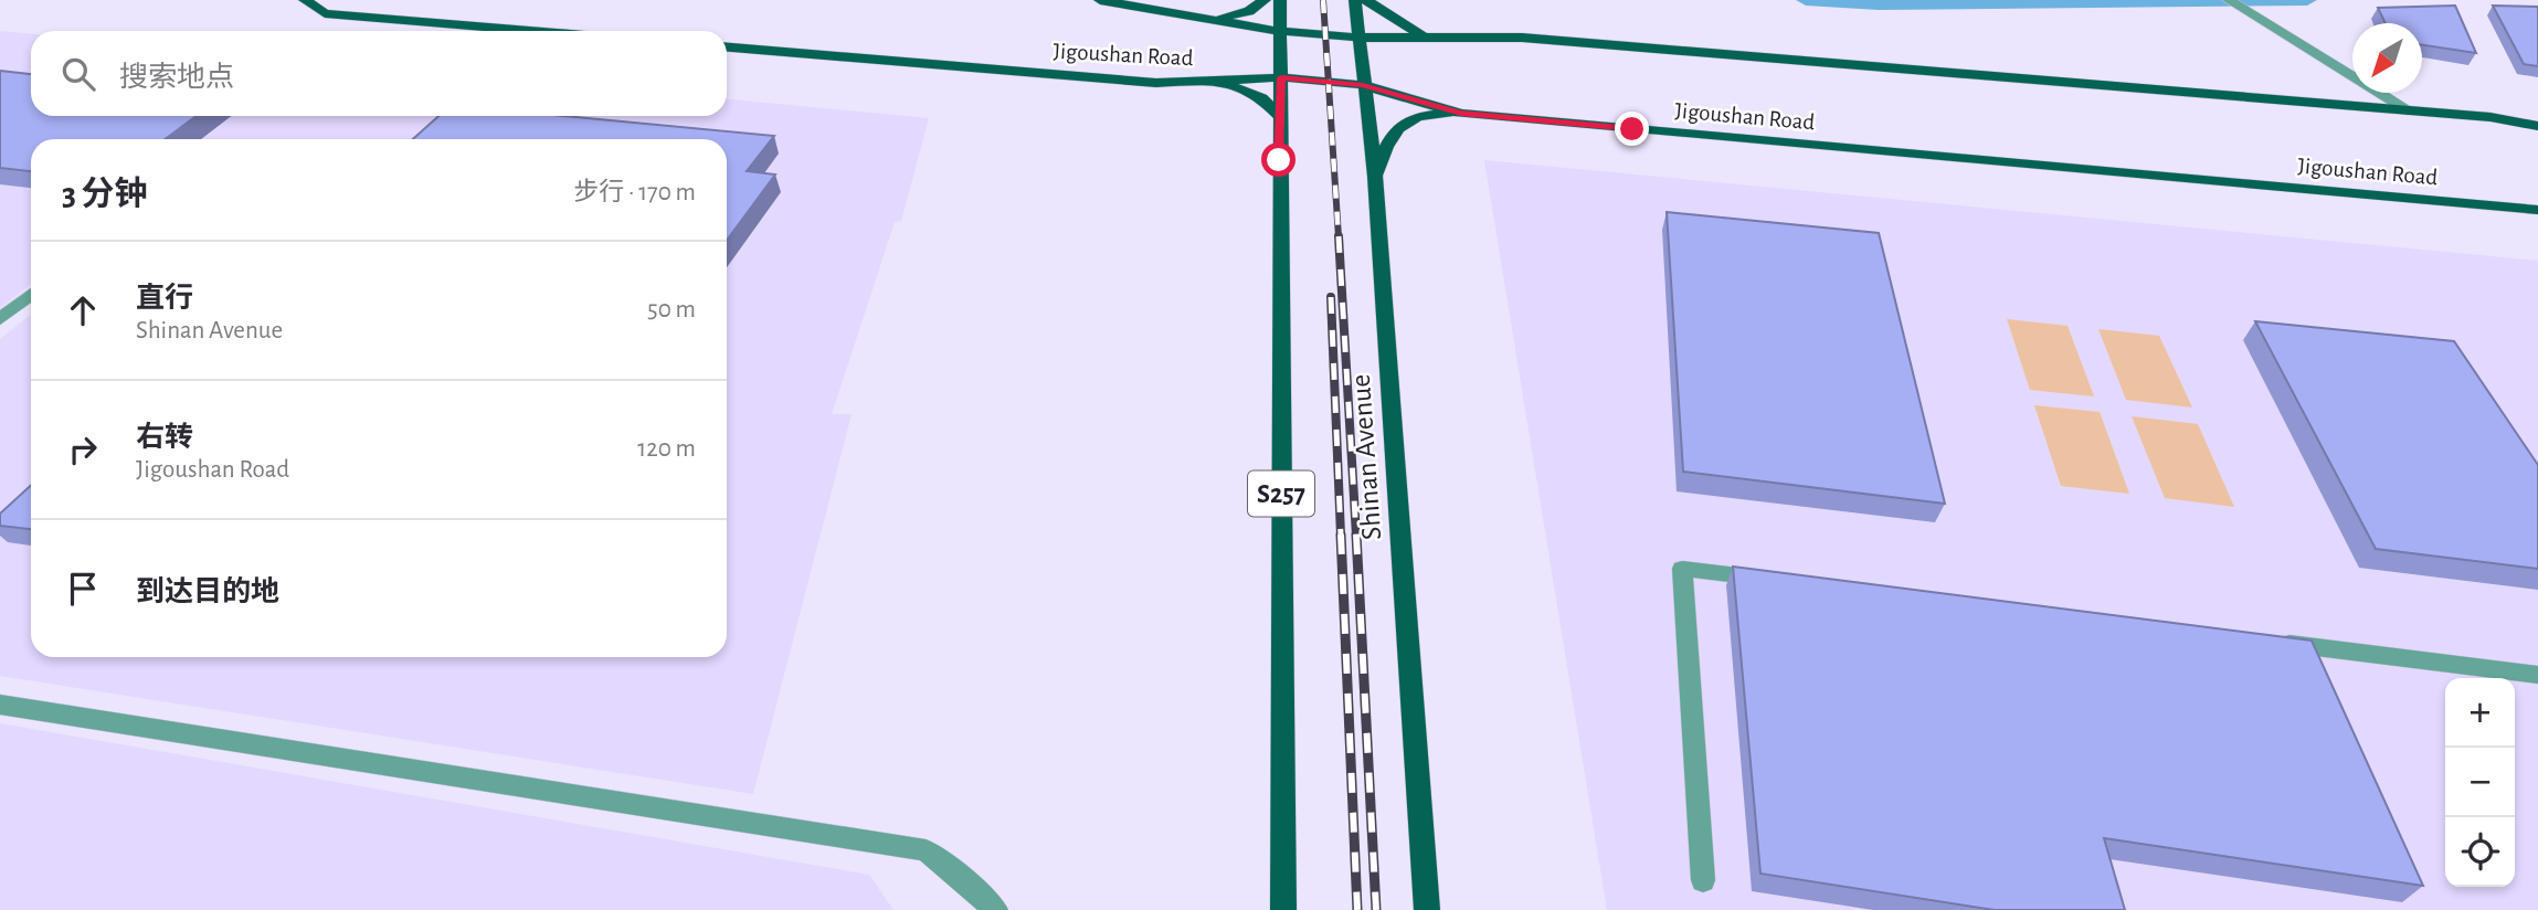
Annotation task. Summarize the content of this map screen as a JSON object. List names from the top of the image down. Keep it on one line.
{"streets":{"main road":["Jigoushan Road","Shinan Avenue","S257"]},"crossings":[["Jigoushan Road","Shinan Avenue"],["Jigoushan Road","S257"]],"north":"bottom left","page":{"search":"搜索地点","heading":["3 分钟","步行 · 170 m"],"list":[["直行","Shinan Avenue","50 m"],["右转","Jigoushan Road","120 m"],"到达目的地"],"map_buttons":["+","−"]}}
